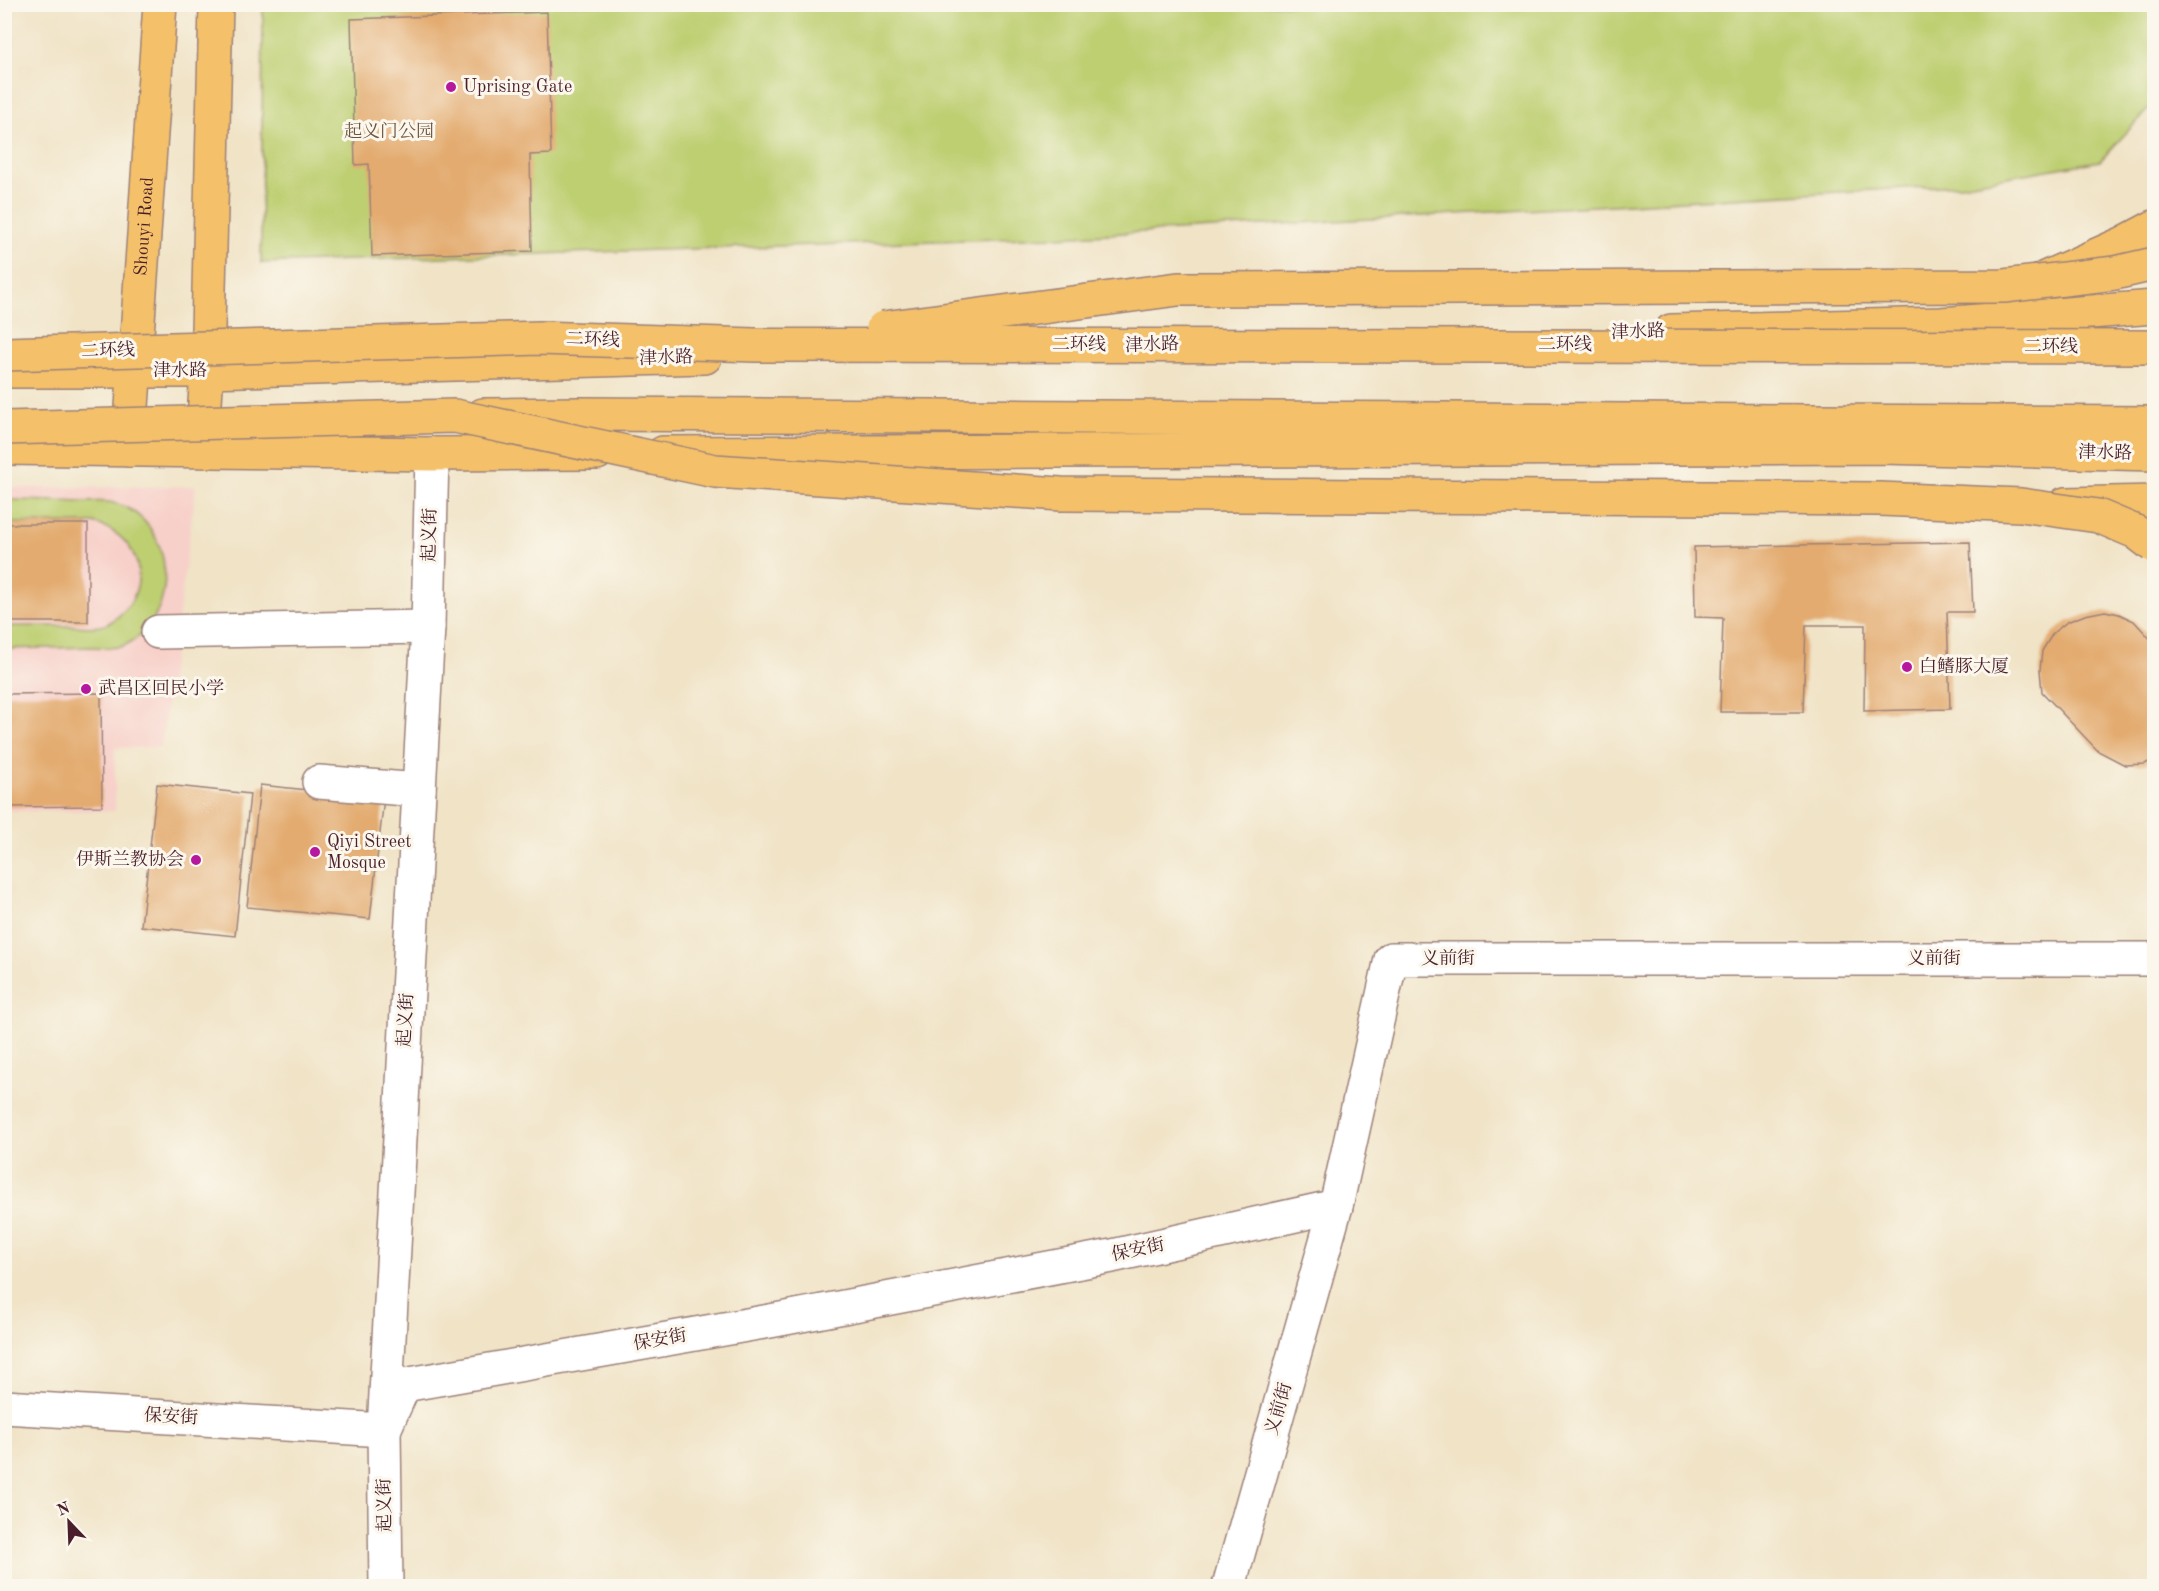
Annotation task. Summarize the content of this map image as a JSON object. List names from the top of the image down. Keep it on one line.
{"streets":{"main road":["Shouyi Road","津水路","二环线"],"street":["起义街","义前街","保安街"]},"crossings":[["Shouyi Road","津水路"],["津水路","起义街"],["起义街","保安街"],["义前街","保安街"]],"parks":["起义门公园"],"places":["Uprising Gate","白鳍豚大厦","武昌区回民小学","Qiyi Street Mosque","伊斯兰教协会"],"north":"top left"}
